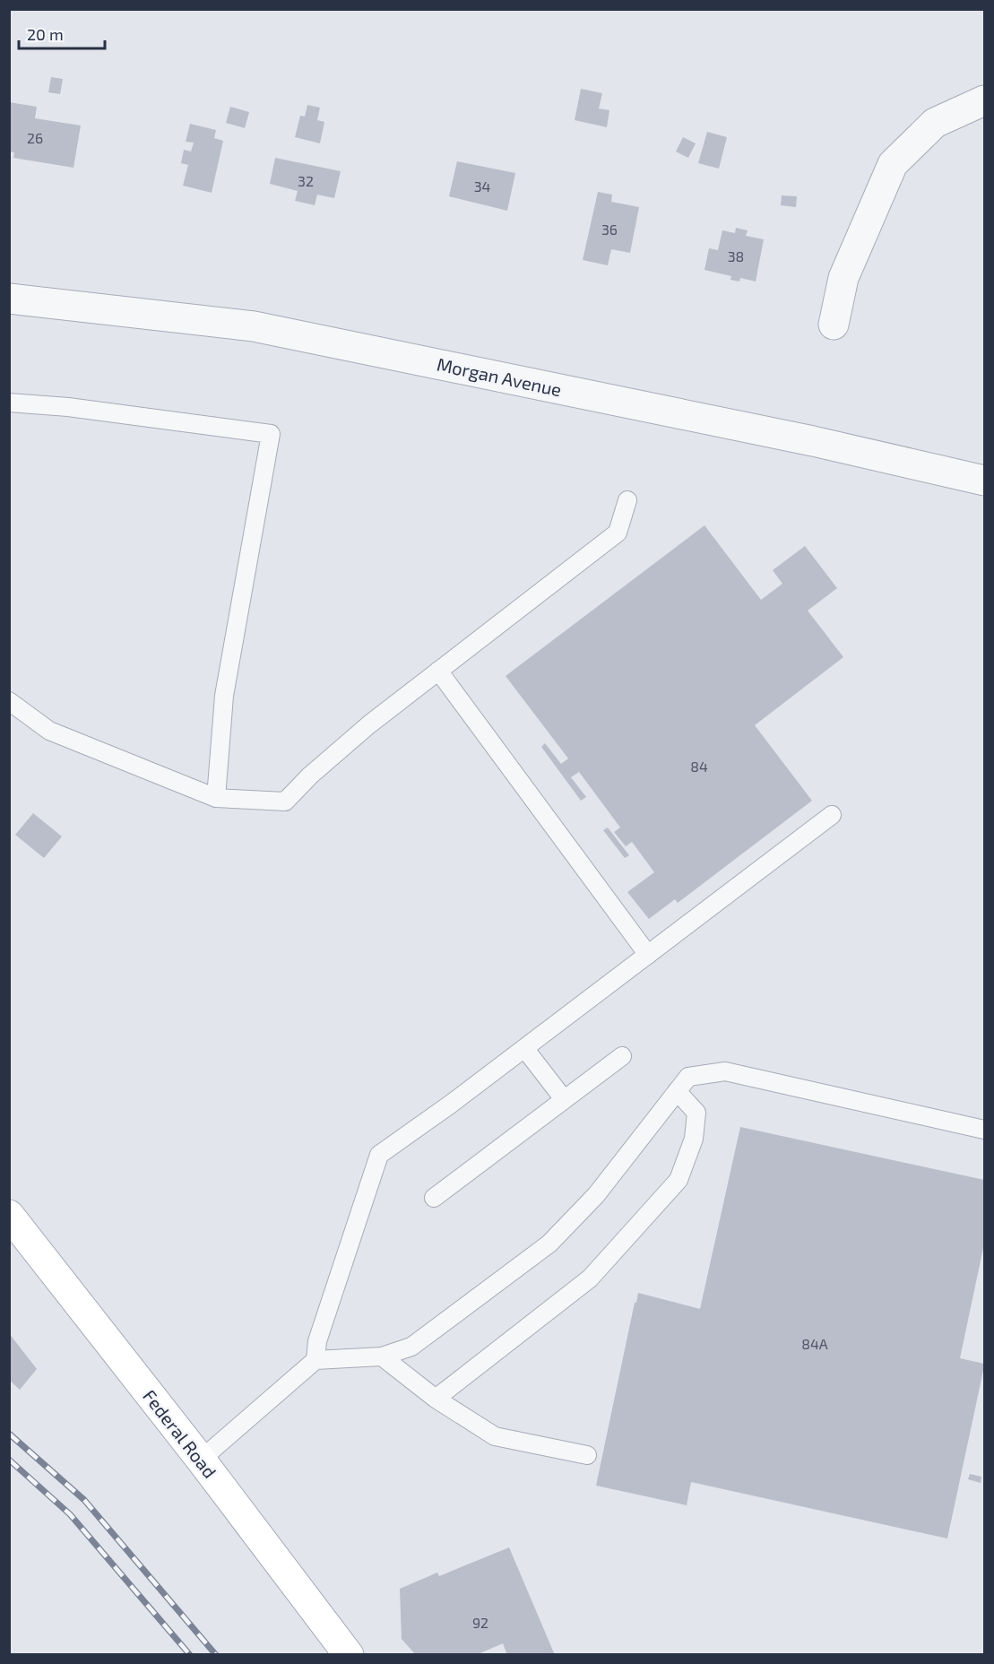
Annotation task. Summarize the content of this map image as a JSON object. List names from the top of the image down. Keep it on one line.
{"streets":{"main road":["Federal Road"],"street":["Morgan Avenue"]},"house_numbers":["26","32","34","36","38","84","84A","92"],"scale_bar":"20 m"}
